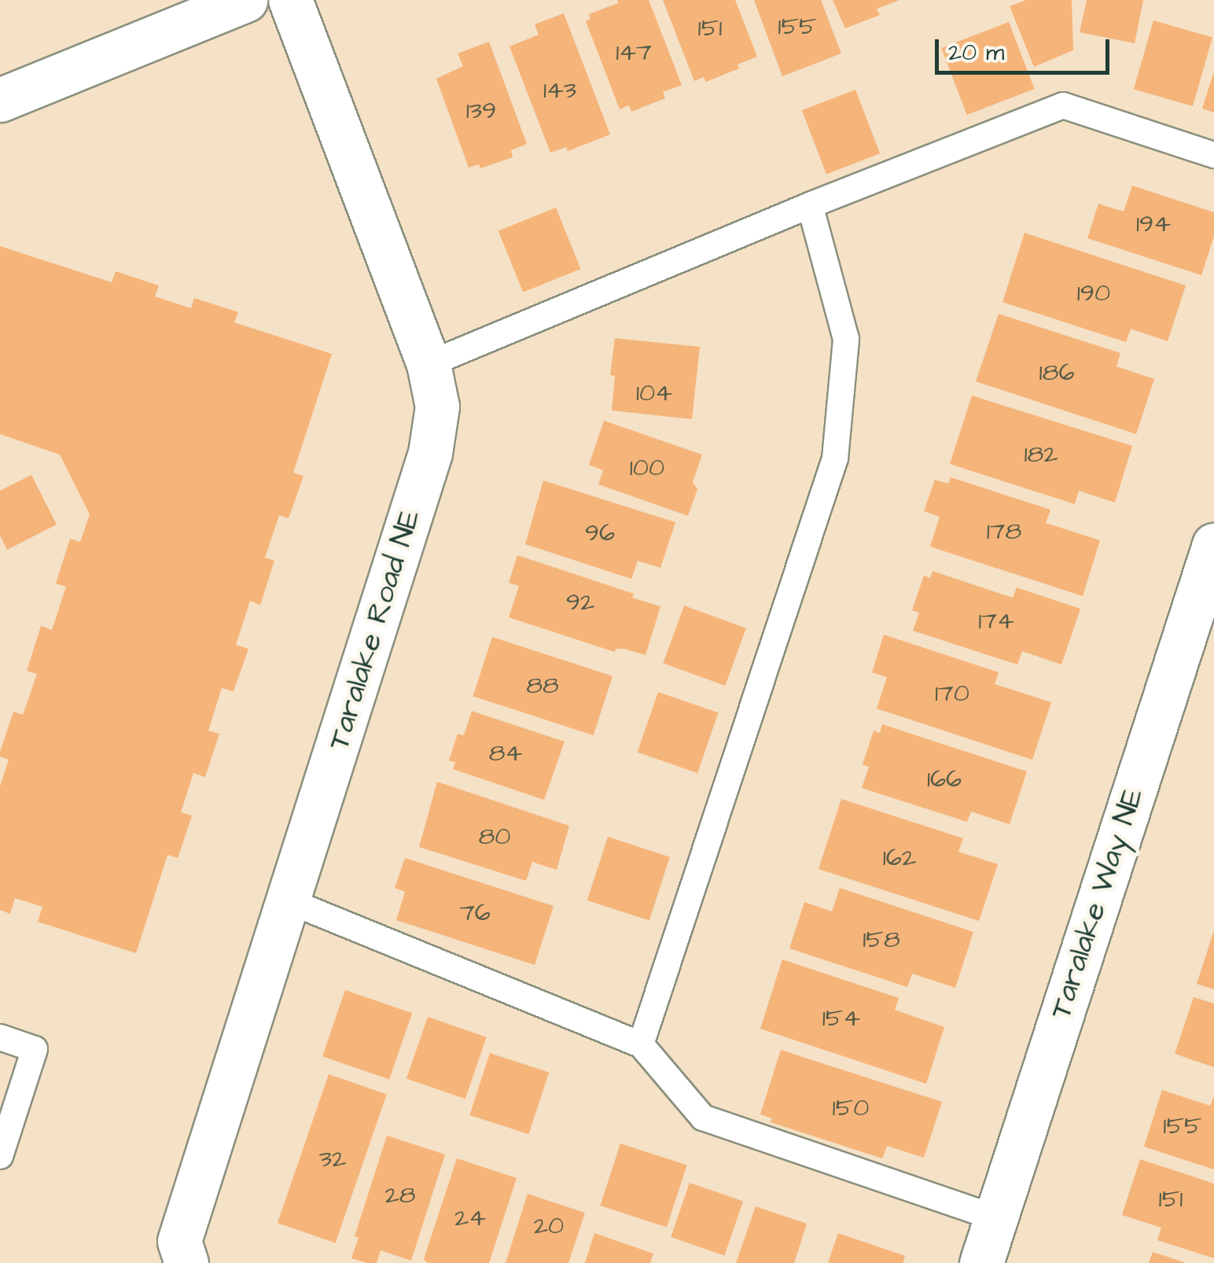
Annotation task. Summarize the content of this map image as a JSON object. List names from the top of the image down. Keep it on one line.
{"streets":{"street":["Taralake Road NE","Taralake Way NE"]},"house_numbers":["155","151","147","143","139","194","190","186","104","182","100","178","96","92","174","88","170","84","166","80","162","76","158","154","150","155","32","28","151","24","20"],"scale_bar":"20 m"}
